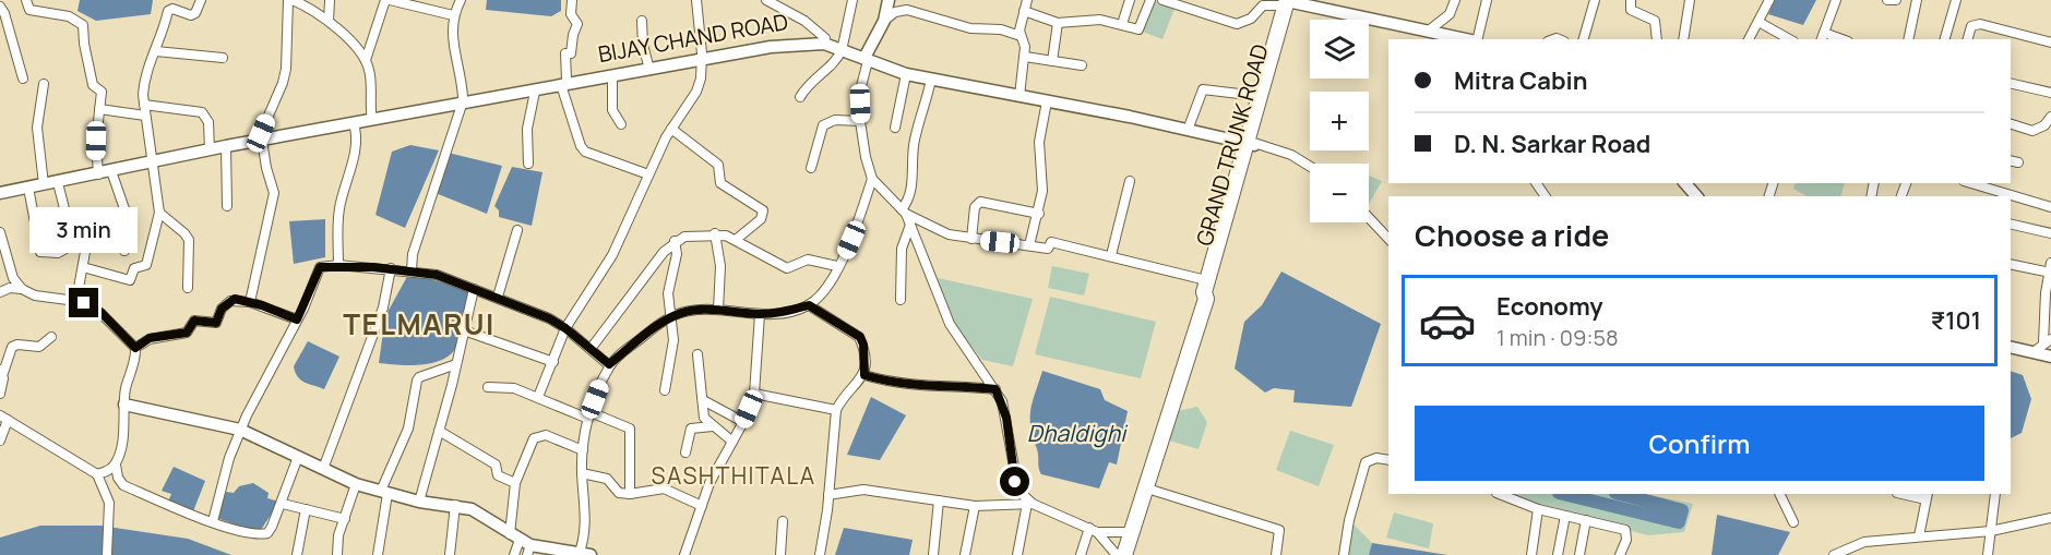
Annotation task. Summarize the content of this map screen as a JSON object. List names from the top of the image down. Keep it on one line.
{"streets":{"highway":["GRAND TRUNK ROAD"],"main road":["BIJAY CHAND ROAD"]},"districts":["TELMARUI","SASHTHITALA"],"water":["Dhaldighi"],"page":{"map_buttons":["+","−"],"banner":["Mitra Cabin","D. N. Sarkar Road"],"heading":"Choose a ride","bubble":"3 min","list":[{"name":"Economy","note":"1 min · 09:58","value":"₹101"}],"buttons":"Confirm"}}
